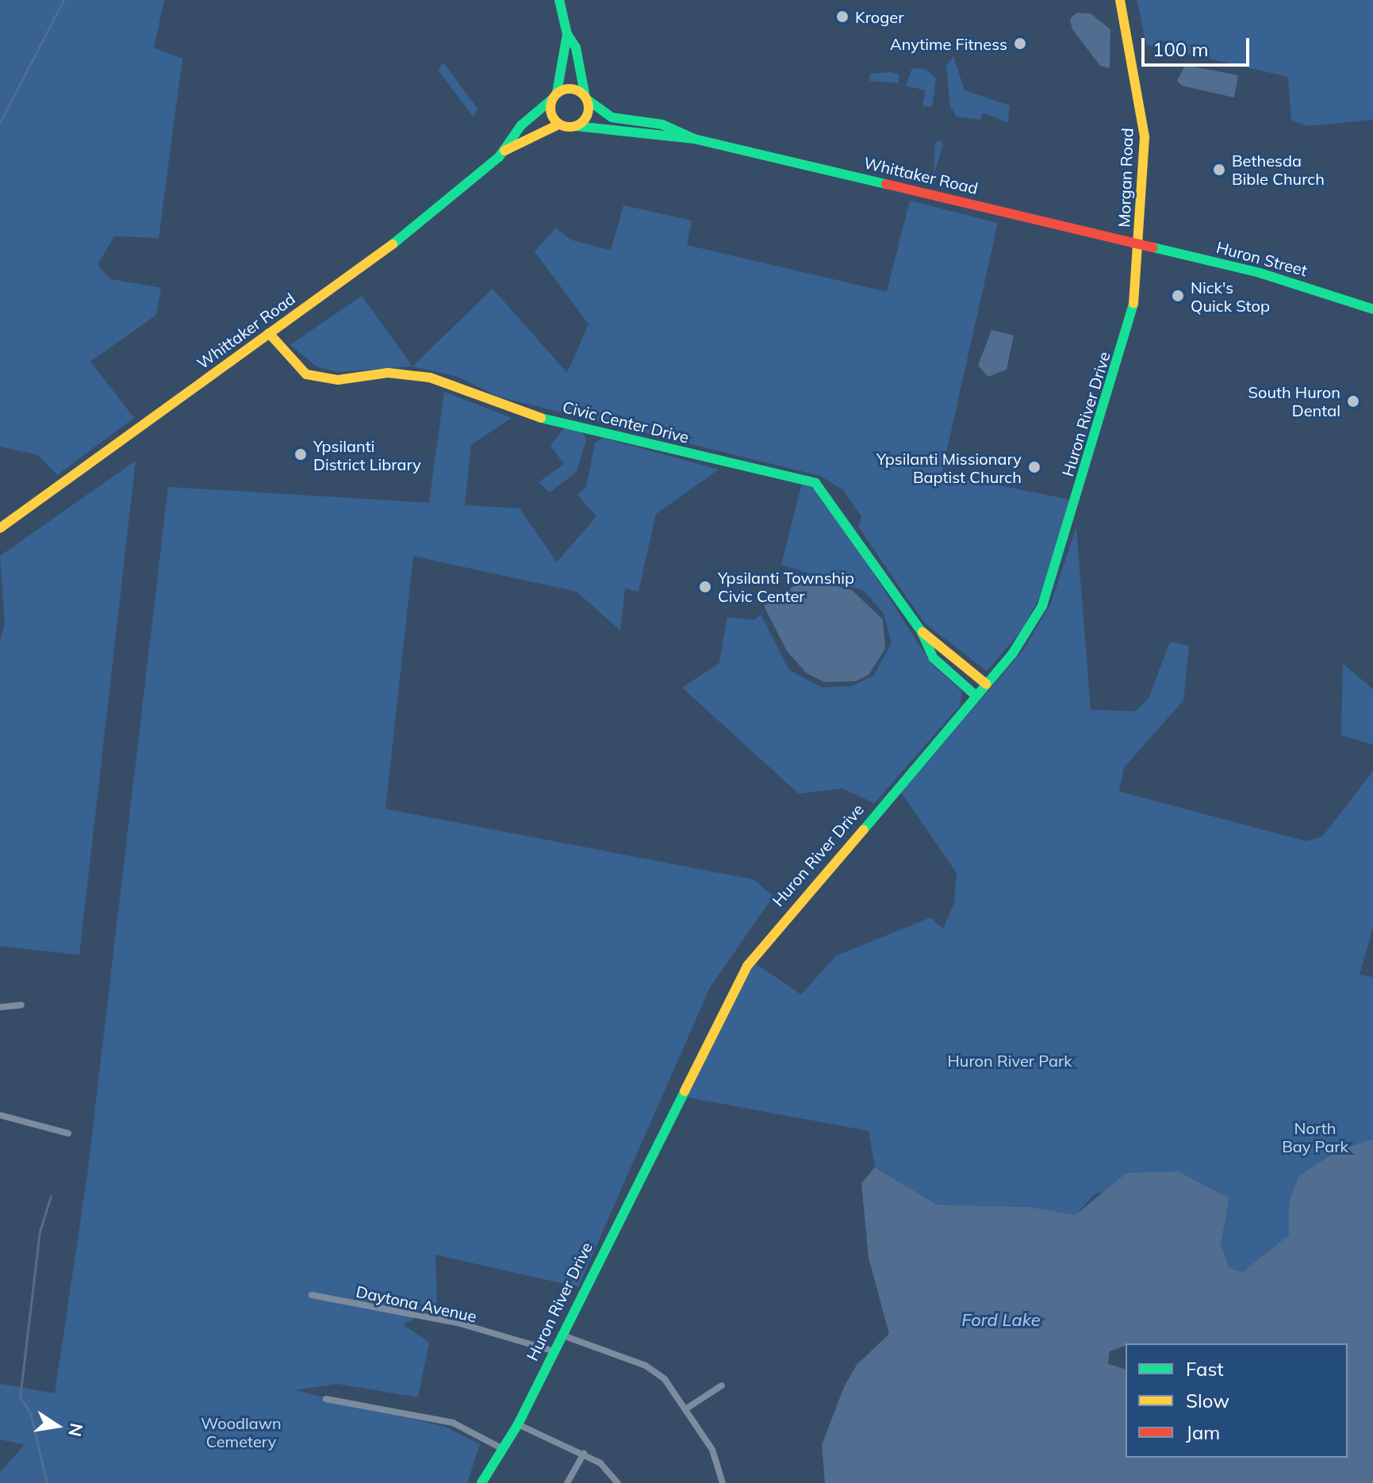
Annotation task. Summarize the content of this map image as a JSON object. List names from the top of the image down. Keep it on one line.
{"streets":{"main road":["Whittaker Road","Morgan Road","Huron Street","Huron River Drive","Civic Center Drive"],"street":["Daytona Avenue"]},"crossings":[["Whittaker Road","Morgan Road"],["Whittaker Road","Huron Street"],["Whittaker Road","Huron River Drive"],["Whittaker Road","Civic Center Drive"],["Morgan Road","Huron Street"],["Morgan Road","Huron River Drive"],["Huron Street","Huron River Drive"],["Huron River Drive","Civic Center Drive"],["Huron River Drive","Daytona Avenue"]],"water":["Ford Lake"],"parks":["Huron River Park","North Bay Park","Woodlawn Cemetery"],"places":["Kroger","Anytime Fitness","Bethesda Bible Church","Nick's Quick Stop","South Huron Dental","Ypsilanti District Library","Ypsilanti Missionary Baptist Church","Ypsilanti Township Civic Center"],"legend":["Fast","Slow","Jam"],"scale_bar":"100 m","north":"right"}
